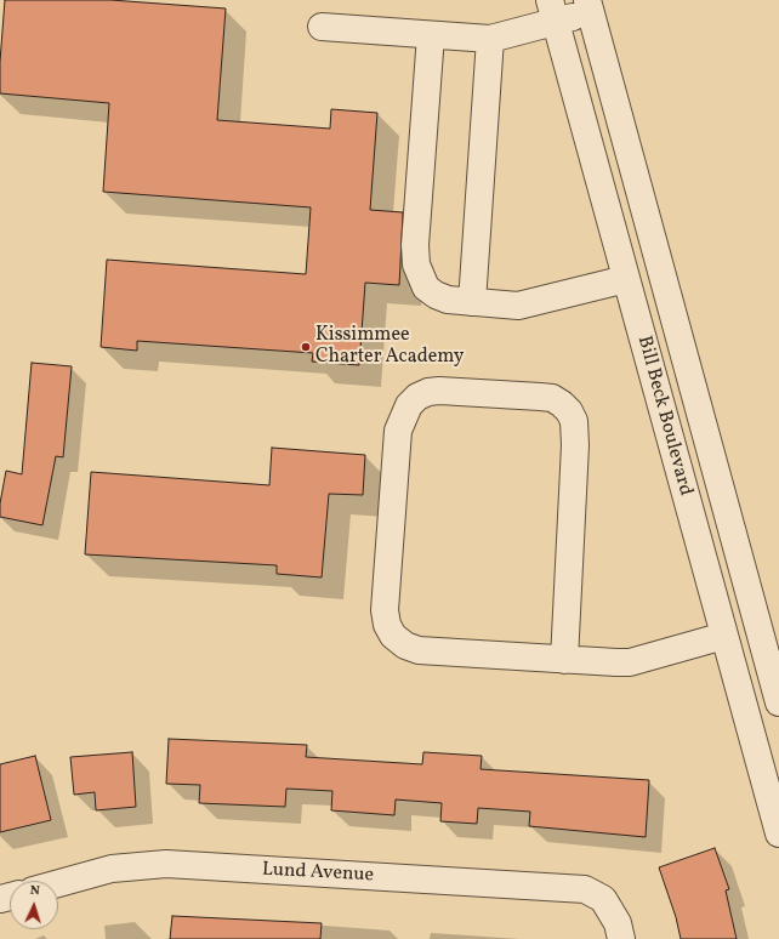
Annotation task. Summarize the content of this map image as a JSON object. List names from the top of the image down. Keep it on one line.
{"streets":{"street":["Bill Beck Boulevard","Lund Avenue"]},"places":["Kissimmee Charter Academy"],"north":"top"}
